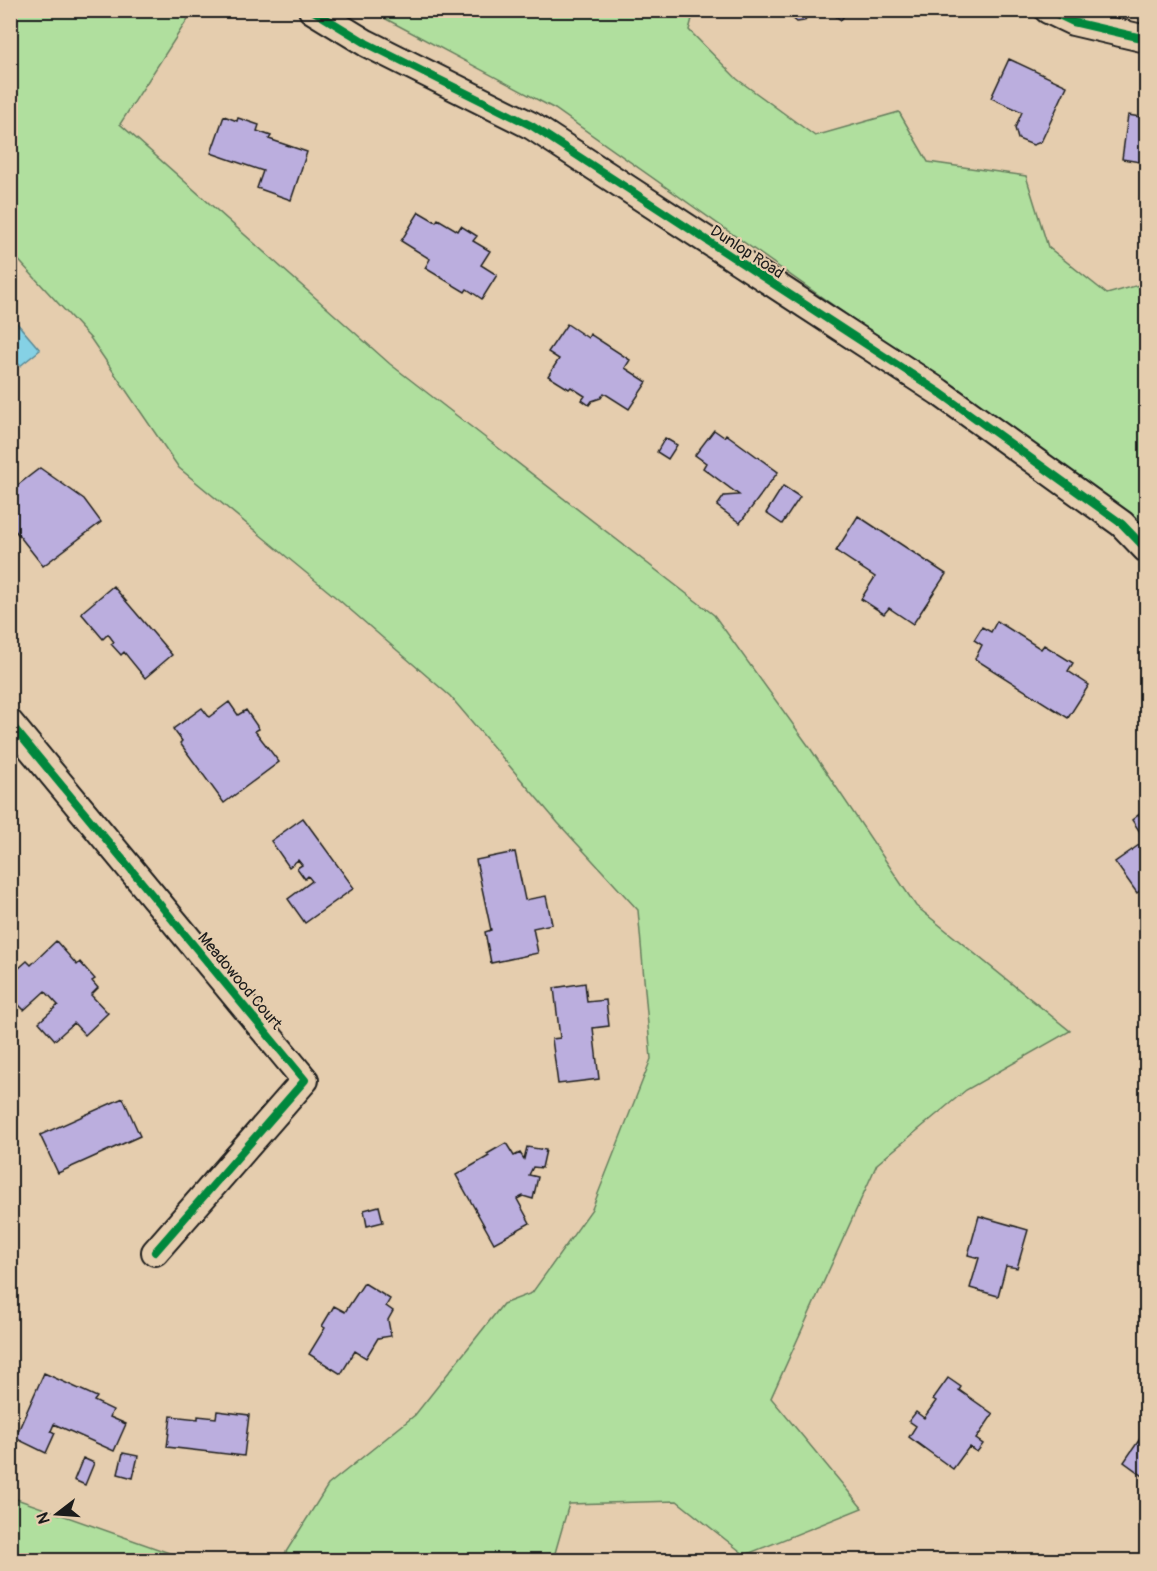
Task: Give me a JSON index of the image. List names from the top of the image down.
{
  "streets": {
    "street": ["Dunlop Road", "Meadowood Court"]
  },
  "north": "left"
}
